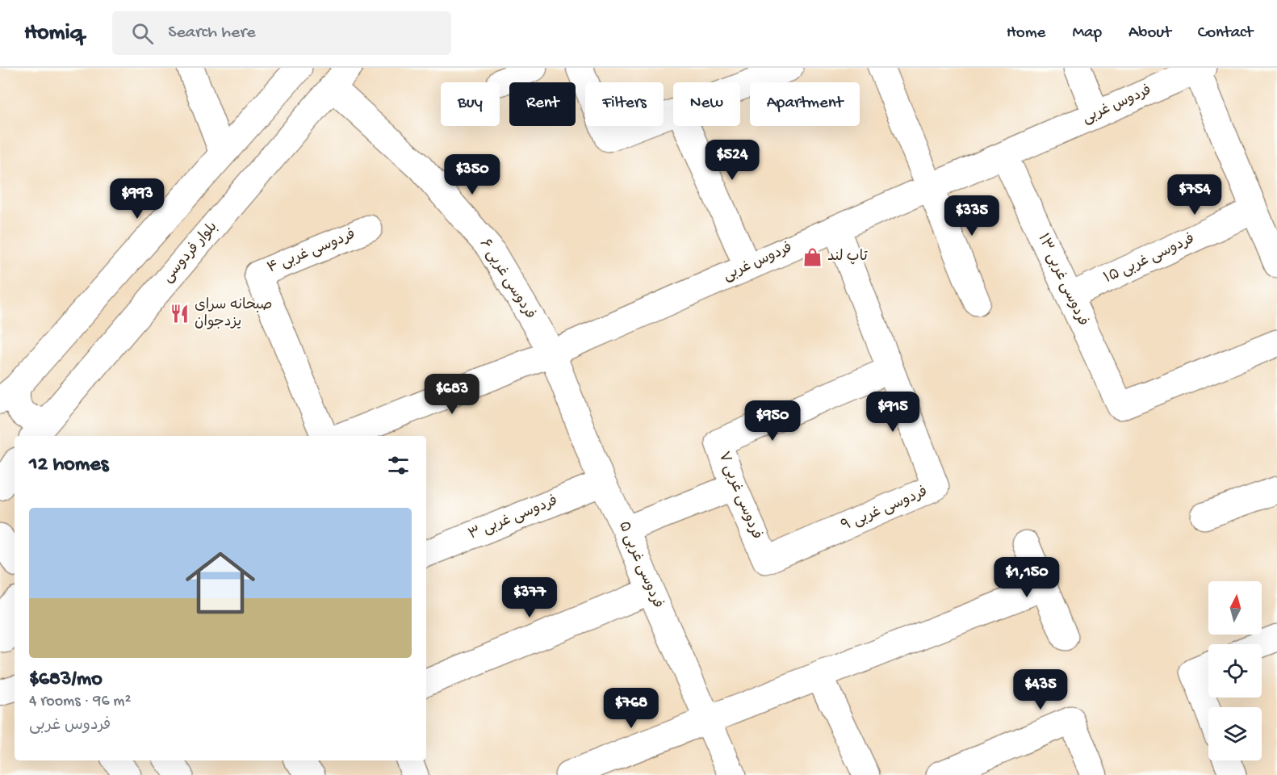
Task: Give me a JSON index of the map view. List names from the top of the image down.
{
  "streets": {
    "street": [
      "فردوس غربی",
      "فردوسی غربی ۴",
      "بلوار فردوسی",
      "فردوسی غربی ۱۵",
      "فردوسی غربی ۶",
      "فردوسی غربی ۱۳",
      "فردوسی غربی ۷",
      "فردوسی غربی ۹",
      "فردوسی غربی ۳",
      "فردوسی غربی ۵"
    ]
  },
  "crossings": [
    ["فردوس غربی", "فردوسی غربی ۶"],
    ["فردوس غربی", "فردوسی غربی ۱۳"],
    ["فردوس غربی", "فردوسی غربی ۹"],
    ["فردوس غربی", "فردوسی غربی ۵"],
    ["بلوار فردوسی", "فردوسی غربی ۶"],
    ["فردوسی غربی ۱۵", "فردوسی غربی ۱۳"],
    ["فردوسی غربی ۶", "فردوسی غربی ۵"],
    ["فردوسی غربی ۷", "فردوسی غربی ۹"],
    ["فردوسی غربی ۳", "فردوسی غربی ۵"]
  ],
  "places": {
    "shop": ["تاپ لند"],
    "restaurant": ["صبحانه سرای یزدجوان"]
  },
  "north": "top",
  "page": {
    "header": "Homiq",
    "search": "Search here",
    "nav": [
      "Home",
      "Map",
      "About",
      "Contact"
    ],
    "chip": [
      "Buy",
      "Rent",
      "Filters",
      "New",
      "Apartment"
    ],
    "price": [
      "$524",
      "$350",
      "$754",
      "$993",
      "$335",
      "$683",
      "$915",
      "$950",
      "$1,150",
      "$377",
      "$435",
      "$768"
    ],
    "heading": "12 homes",
    "list": [
      {
        "name": "$683/mo",
        "note": "4 rooms · 96 m² · فردوس غربی"
      }
    ]
  }
}
